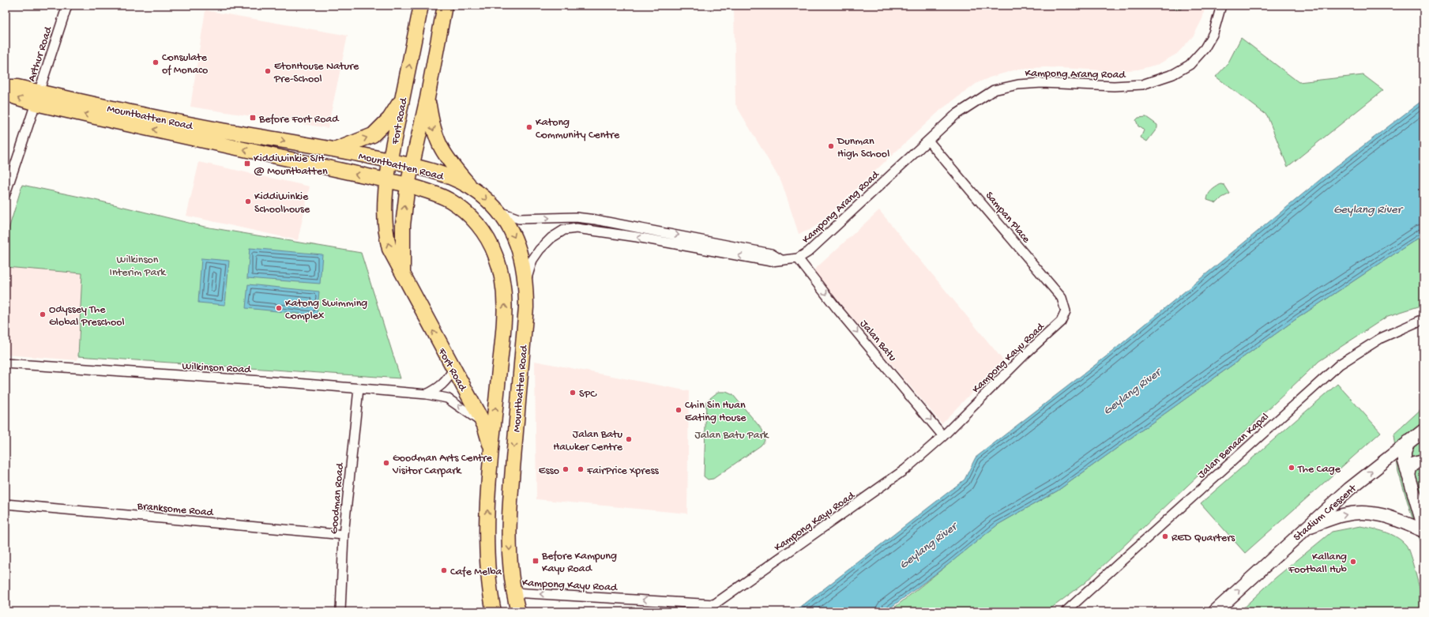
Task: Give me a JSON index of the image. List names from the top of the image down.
{
  "streets": {
    "main road": ["Mountbatten Road", "Fort Road"],
    "street": [
      "Arthur Road",
      "Kampong Arang Road",
      "Sampan Place",
      "Jalan Batu",
      "Kampong Kayu Road",
      "Wilkinson Road",
      "Jalan Benaan Kapal",
      "Goodman Road",
      "Branksome Road",
      "Stadium Crescent"
    ]
  },
  "crossings": [
    ["Arthur Road", "Mountbatten Road"],
    ["Kampong Arang Road", "Mountbatten Road"],
    ["Kampong Arang Road", "Sampan Place"],
    ["Kampong Arang Road", "Jalan Batu"],
    ["Mountbatten Road", "Fort Road"],
    ["Mountbatten Road", "Kampong Kayu Road"],
    ["Fort Road", "Wilkinson Road"],
    ["Sampan Place", "Kampong Kayu Road"],
    ["Jalan Batu", "Kampong Kayu Road"],
    ["Wilkinson Road", "Goodman Road"],
    ["Goodman Road", "Branksome Road"]
  ],
  "one_way": [
    "Fort Road",
    "Jalan Batu",
    "Kampong Kayu Road",
    "Stadium Crescent"
  ],
  "water": ["Geylang River"],
  "parks": ["Wilkinson Interim Park", "Jalan Batu Park"],
  "places": {
    "other": [
      "Consulate of Monaco",
      "EtonHouse Nature Pre-School",
      "Katong Community Centre",
      "Dunman High School",
      "KiddiWinkie Schoolhouse",
      "Katong Swimming Complex",
      "Odyssey The Global Preschool",
      "SPC",
      "Chin Sin Huan Eating House",
      "Jalan Batu Hawker Centre",
      "Goodman Arts Centre Visitor Carpark",
      "The Cage",
      "Esso",
      "FairPrice Xpress",
      "RED Quarters",
      "Kallang Football Hub",
      "Cafe Melba"
    ],
    "transit": ["Before Fort Road", "KiddiWinkie S/H @ Mountbatten", "Before Kampung Kayu Road"]
  }
}
